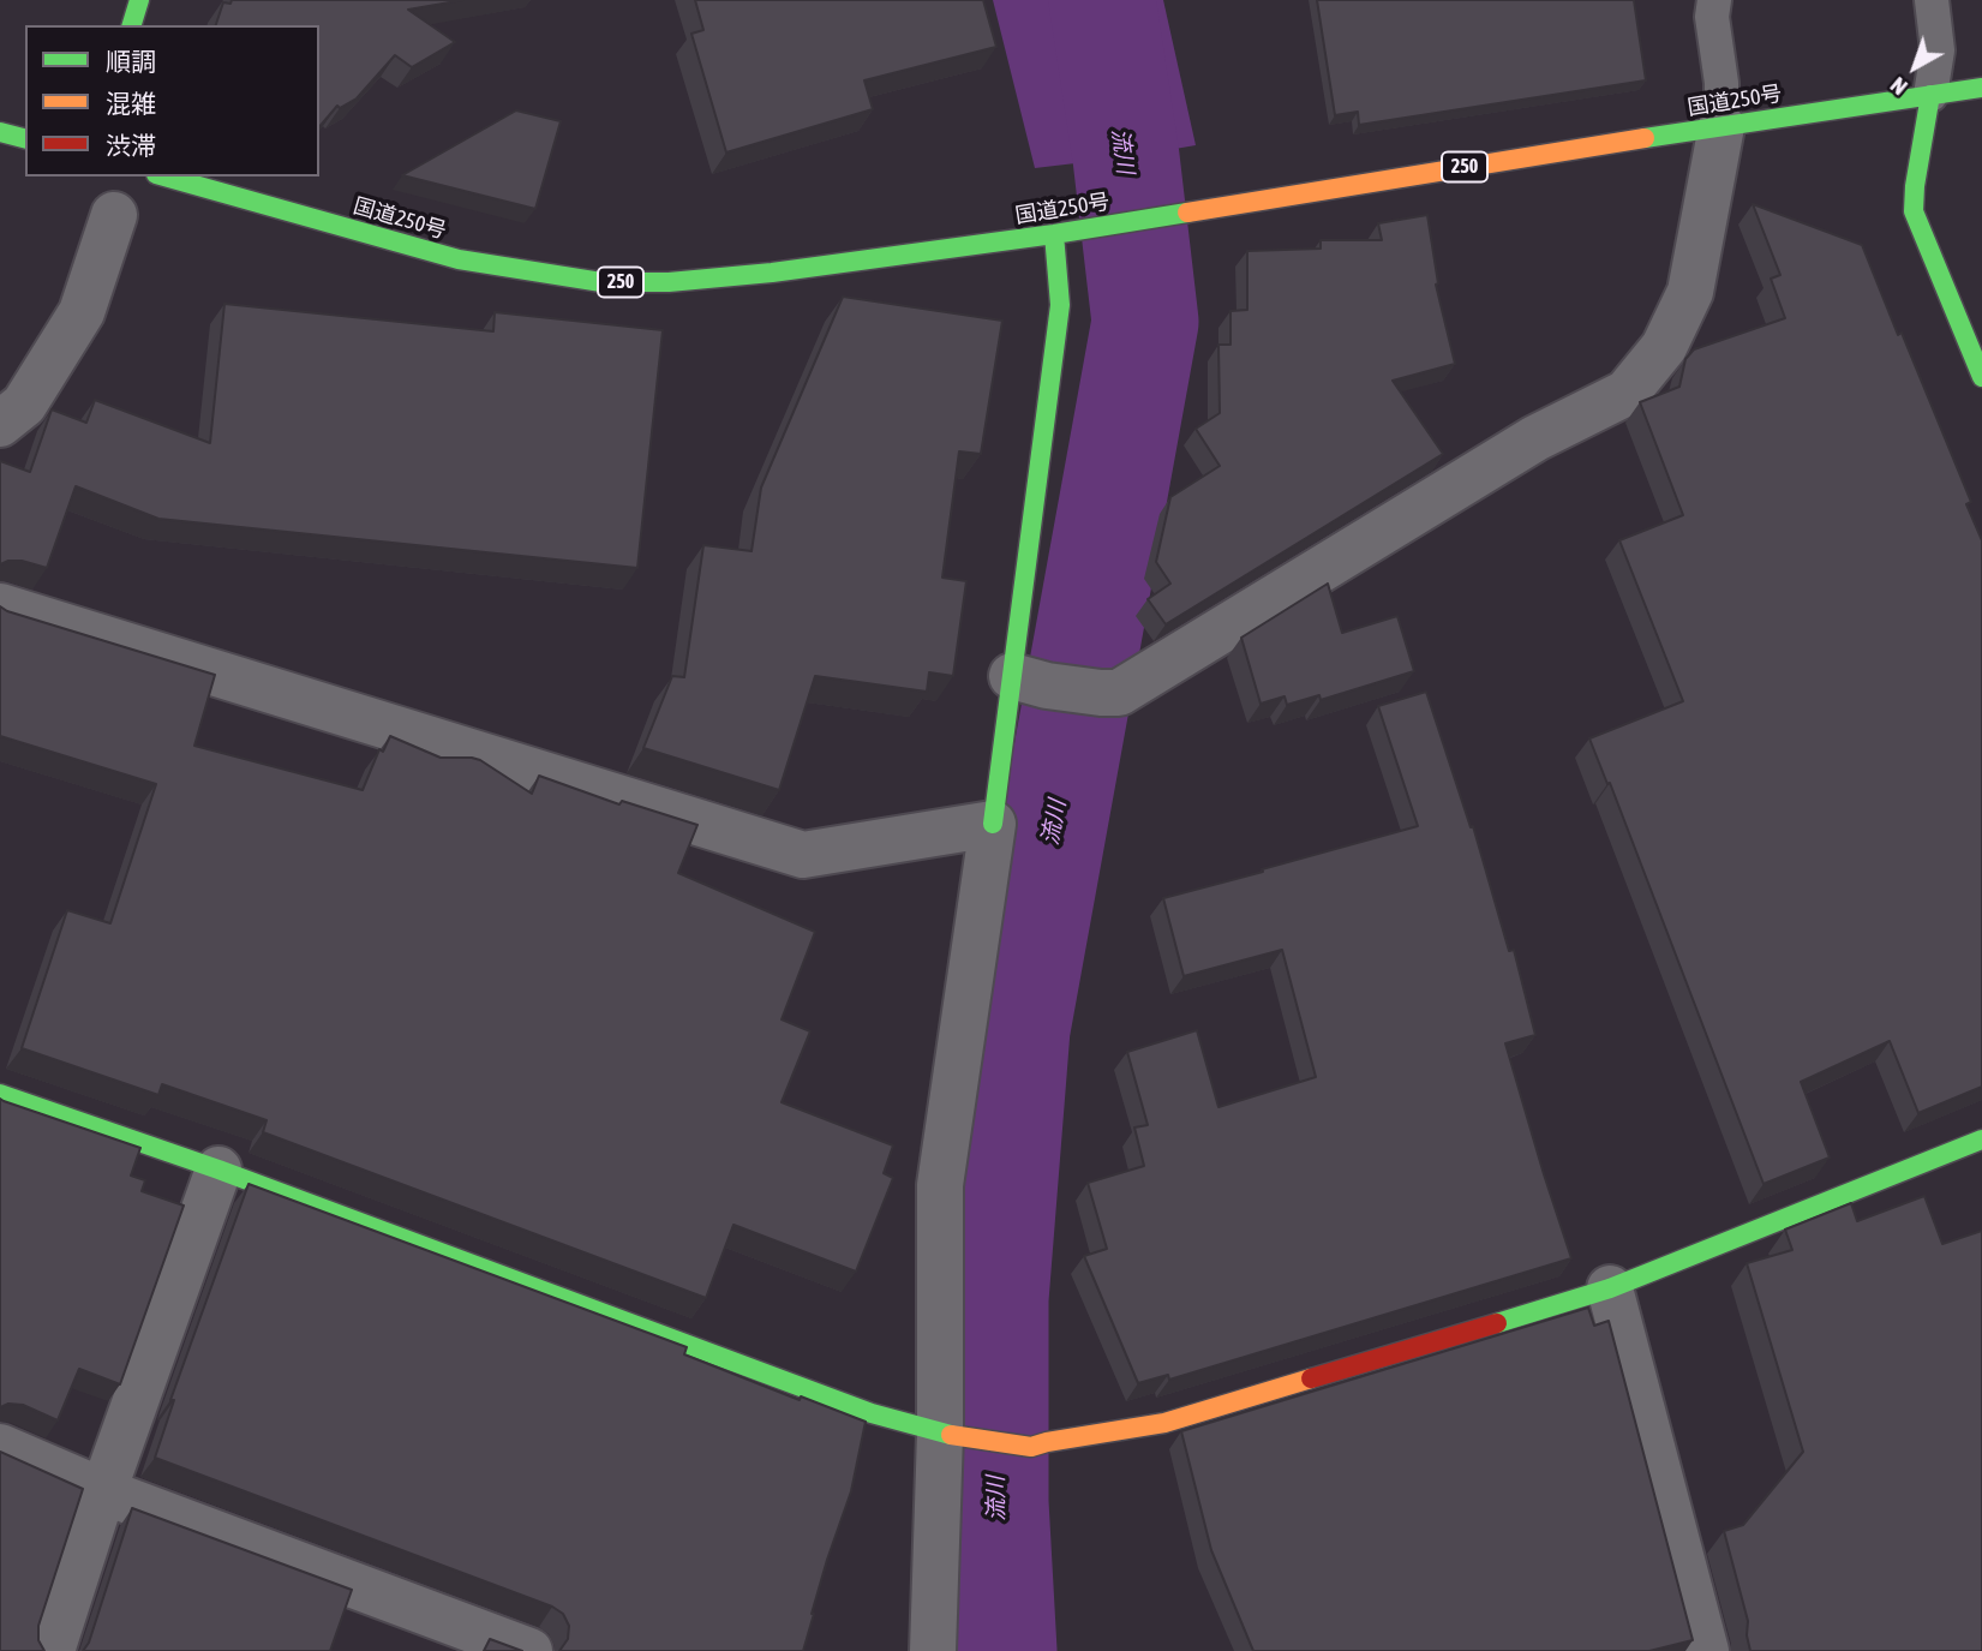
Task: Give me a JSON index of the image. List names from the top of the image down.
{
  "streets": {
    "main road": ["国道250号", "250"]
  },
  "water": ["流川"],
  "legend": ["順調", "混雑", "渋滞"],
  "north": "bottom left"
}
